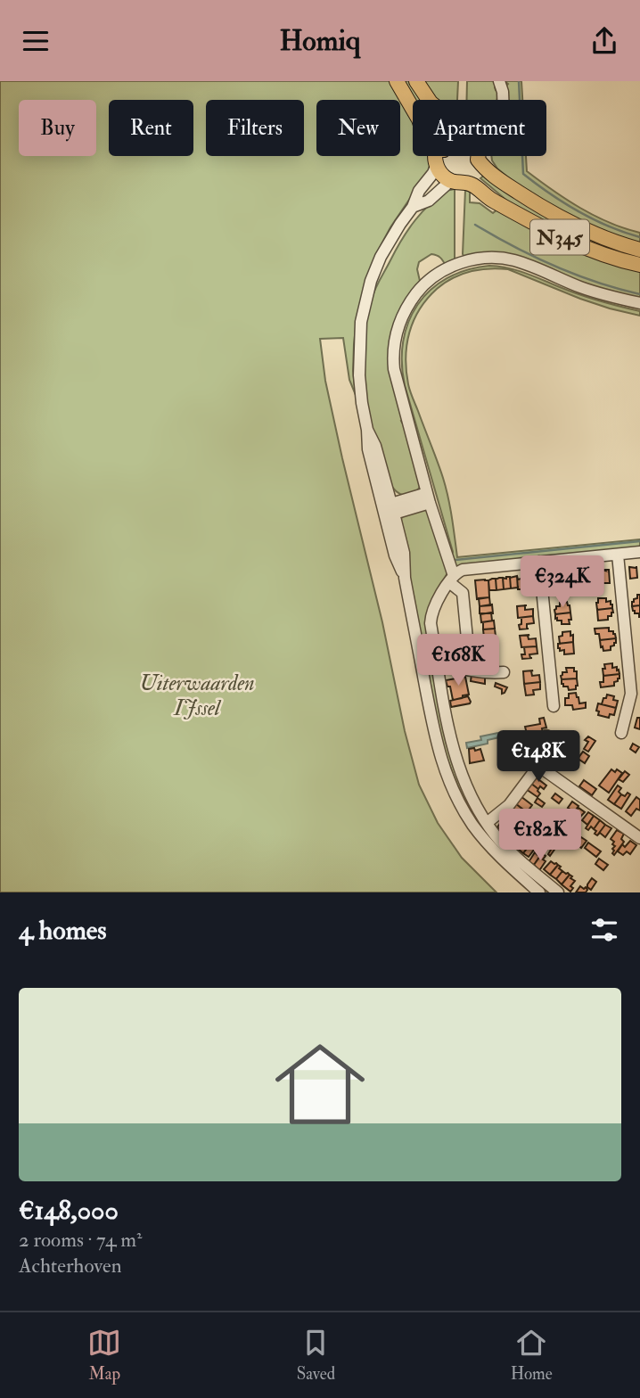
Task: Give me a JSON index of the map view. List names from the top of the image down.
{
  "streets": {
    "main road": ["N345"]
  },
  "parks": ["Uiterwaarden IJssel"],
  "page": {
    "header": "Homiq",
    "chip": [
      "Buy",
      "Rent",
      "Filters",
      "New",
      "Apartment"
    ],
    "price": [
      "€324K",
      "€168K",
      "€148K",
      "€182K"
    ],
    "heading": "4 homes",
    "list": [
      {
        "name": "€148,000",
        "note": "2 rooms · 74 m² · Achterhoven"
      }
    ],
    "tabs": ["Map", "Saved", "Home"]
  }
}
